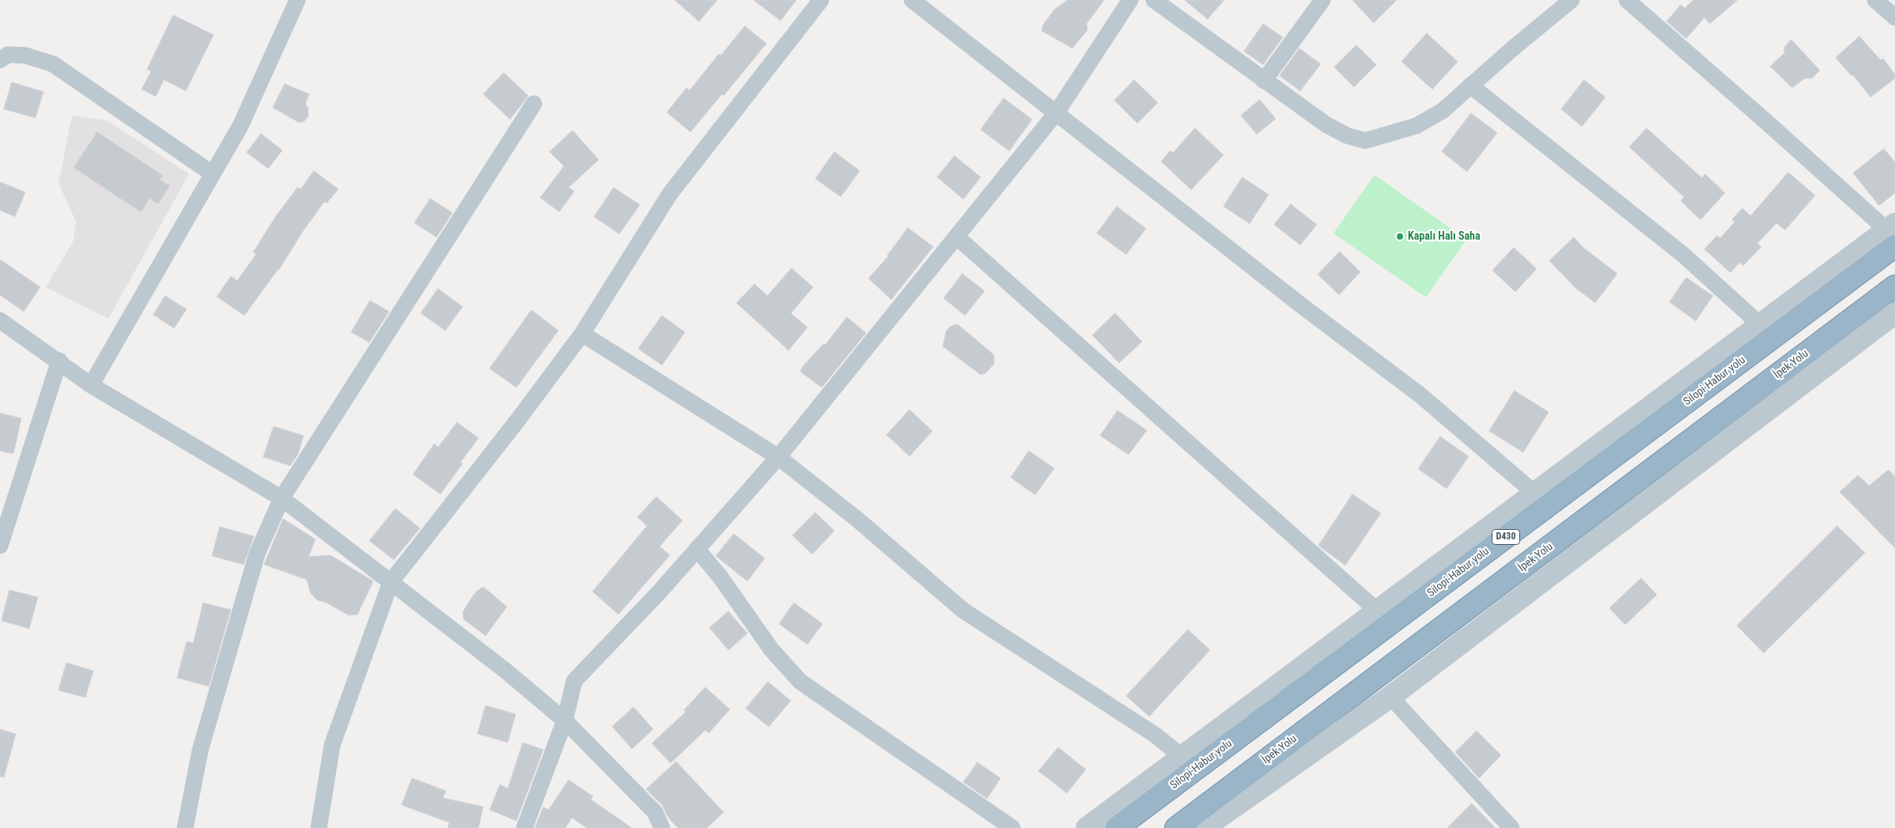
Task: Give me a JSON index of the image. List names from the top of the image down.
{
  "streets": {
    "highway": ["İpek Yolu", "Silopi-Habur yolu", "D430"]
  },
  "places": ["Kapalı Halı Saha"]
}
